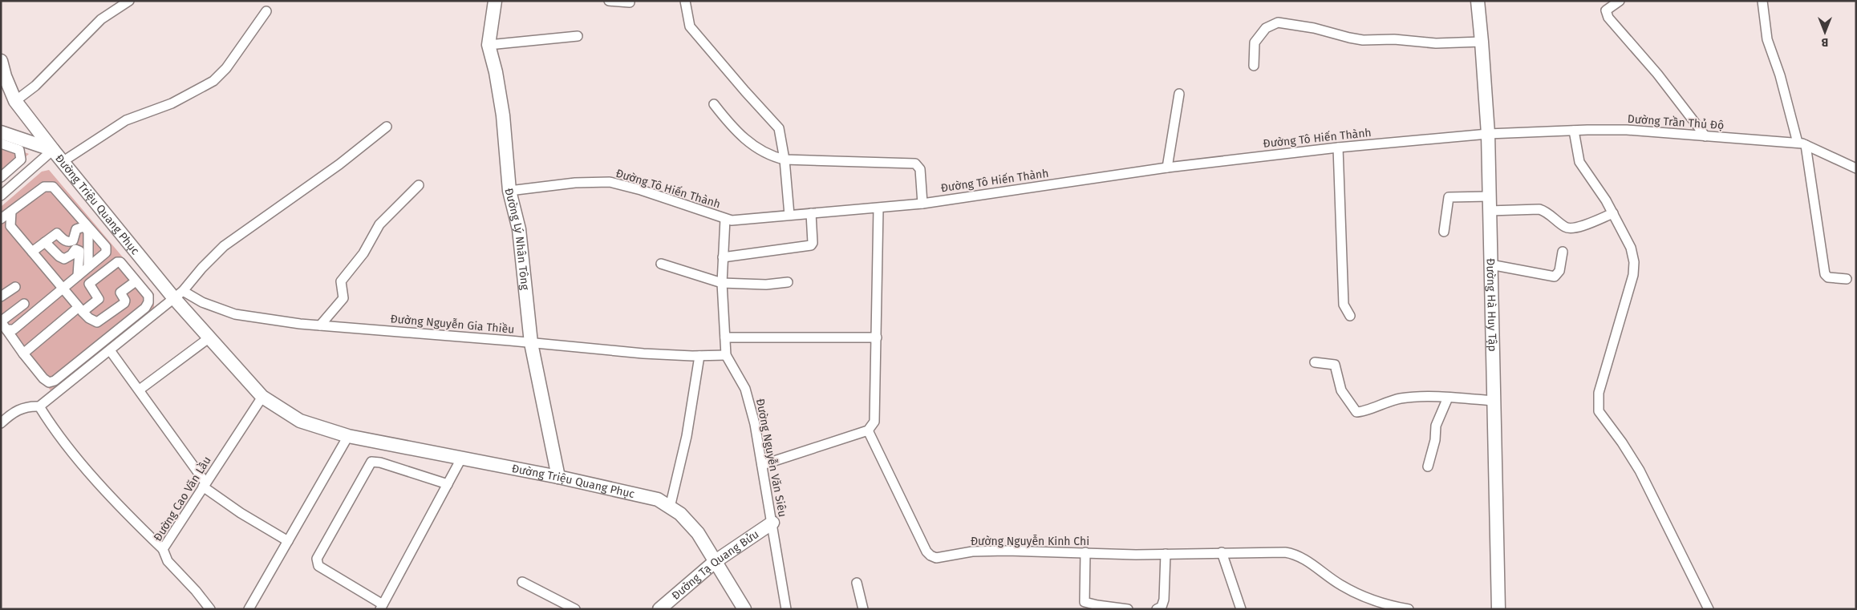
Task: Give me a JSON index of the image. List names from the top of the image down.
{
  "streets": {
    "street": [
      "Dường Trần Thủ Độ",
      "Đường Tô Hiến Thành",
      "Đường Triệu Quang Phục",
      "Đường Lý Nhân Tông",
      "Đường Hà Huy Tập",
      "Đường Nguyễn Gia Thiều",
      "Đường Nguyễn Văn Siêu",
      "Đường Cao Văn Lầu",
      "Đường Nguyễn Kinh Chi",
      "Đường Tạ Quang Bửu"
    ]
  },
  "crossings": [
    ["Dường Trần Thủ Độ", "Đường Tô Hiến Thành"],
    ["Dường Trần Thủ Độ", "Đường Hà Huy Tập"],
    ["Đường Tô Hiến Thành", "Đường Lý Nhân Tông"],
    ["Đường Tô Hiến Thành", "Đường Hà Huy Tập"],
    ["Đường Tô Hiến Thành", "Đường Nguyễn Văn Siêu"],
    ["Đường Triệu Quang Phục", "Đường Lý Nhân Tông"],
    ["Đường Triệu Quang Phục", "Đường Nguyễn Gia Thiều"],
    ["Đường Triệu Quang Phục", "Đường Cao Văn Lầu"],
    ["Đường Triệu Quang Phục", "Đường Tạ Quang Bửu"],
    ["Đường Lý Nhân Tông", "Đường Nguyễn Gia Thiều"],
    ["Đường Nguyễn Gia Thiều", "Đường Nguyễn Văn Siêu"],
    ["Đường Nguyễn Văn Siêu", "Đường Tạ Quang Bửu"]
  ],
  "north": "bottom"
}
